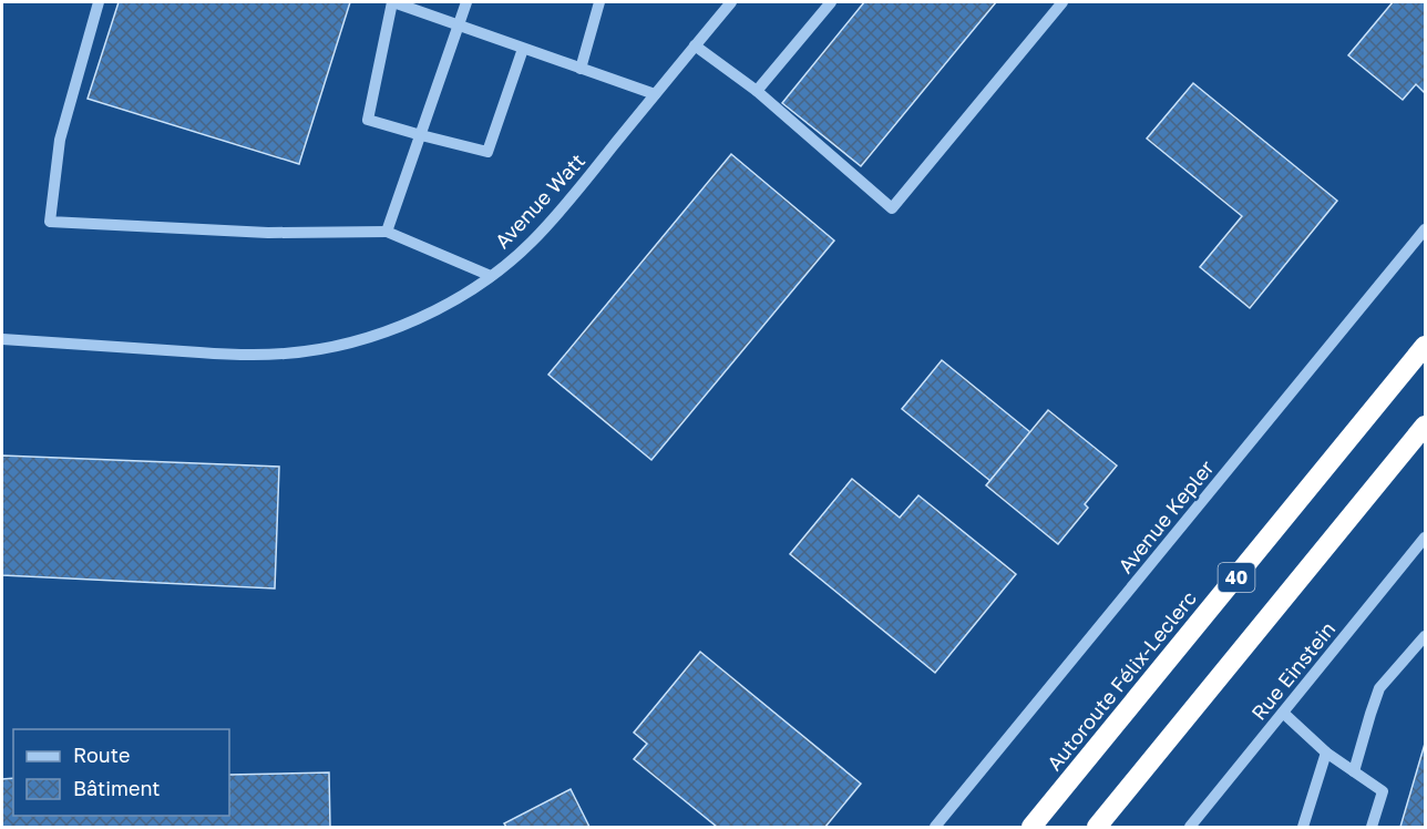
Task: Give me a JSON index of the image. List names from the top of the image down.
{
  "streets": {
    "highway": ["40", "Autoroute Félix-Leclerc"],
    "street": ["Avenue Watt", "Avenue Kepler", "Rue Einstein"]
  },
  "legend": ["Route", "Bâtiment"]
}
